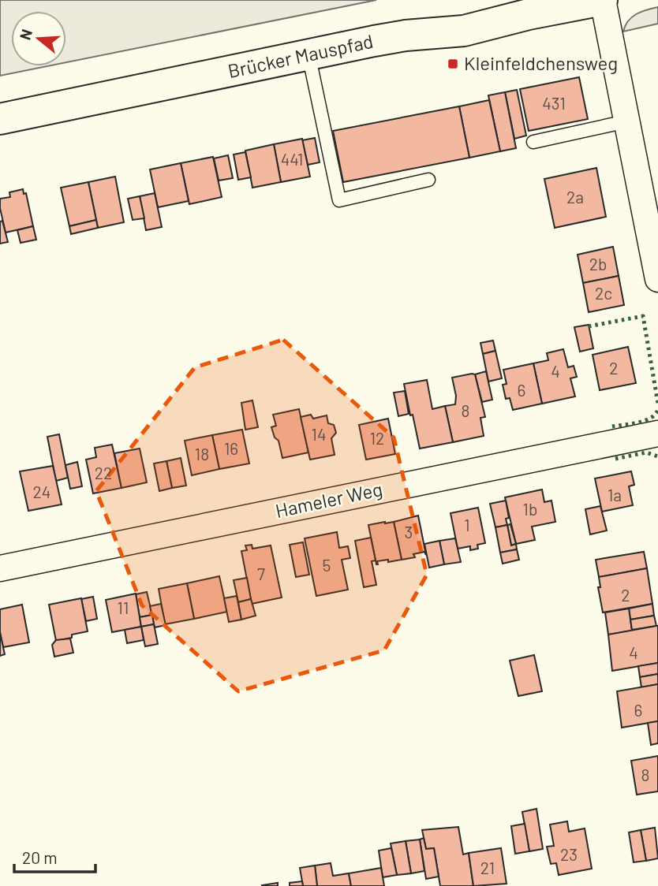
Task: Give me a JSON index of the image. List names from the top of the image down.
{
  "streets": {
    "main road": ["Brücker Mauspfad"],
    "street": ["Hameler Weg"]
  },
  "places": {
    "transit": ["Kleinfeldchensweg"]
  },
  "house_numbers": [
    "431",
    "441",
    "2a",
    "2b",
    "2c",
    "2",
    "4",
    "6",
    "8",
    "14",
    "12",
    "16",
    "18",
    "22",
    "24",
    "1a",
    "1b",
    "1",
    "3",
    "5",
    "7",
    "2",
    "11",
    "4",
    "6",
    "8",
    "23",
    "21"
  ],
  "scale_bar": "20 m",
  "north": "left"
}
